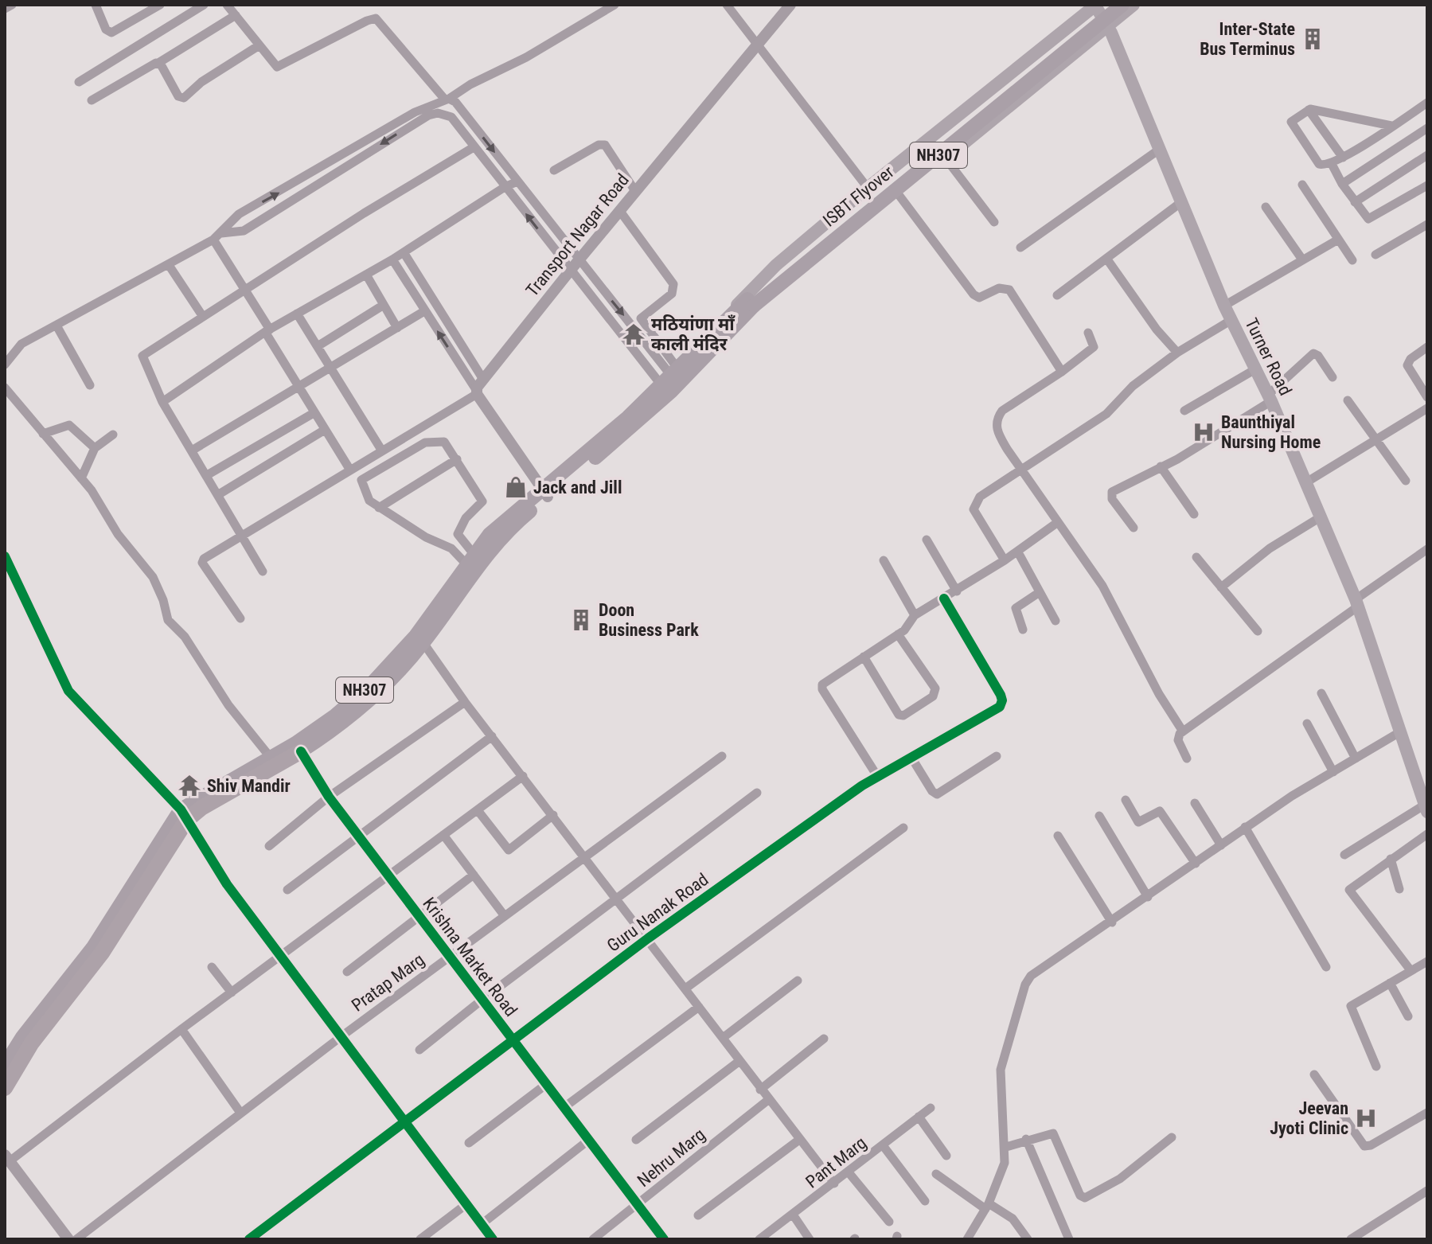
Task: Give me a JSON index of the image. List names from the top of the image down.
{
  "streets": {
    "highway": ["NH307", "ISBT Flyover"],
    "main road": ["Turner Road"],
    "street": [
      "Transport Nagar Road",
      "Guru Nanak Road",
      "Krishna Market Road",
      "Pratap Marg",
      "Nehru Marg",
      "Pant Marg"
    ]
  },
  "crossings": [
    ["NH307", "ISBT Flyover"],
    ["NH307", "Krishna Market Road"],
    ["Guru Nanak Road", "Krishna Market Road"],
    ["Krishna Market Road", "Pratap Marg"],
    ["Krishna Market Road", "Nehru Marg"]
  ],
  "places": {
    "building": ["Inter-State Bus Terminus", "Doon Business Park"],
    "temple": ["मठियांणा माँ काली मंदिर", "Shiv Mandir"],
    "hospital": ["Baunthiyal Nursing Home", "Jeevan Jyoti Clinic"],
    "shop": ["Jack and Jill"]
  }
}
